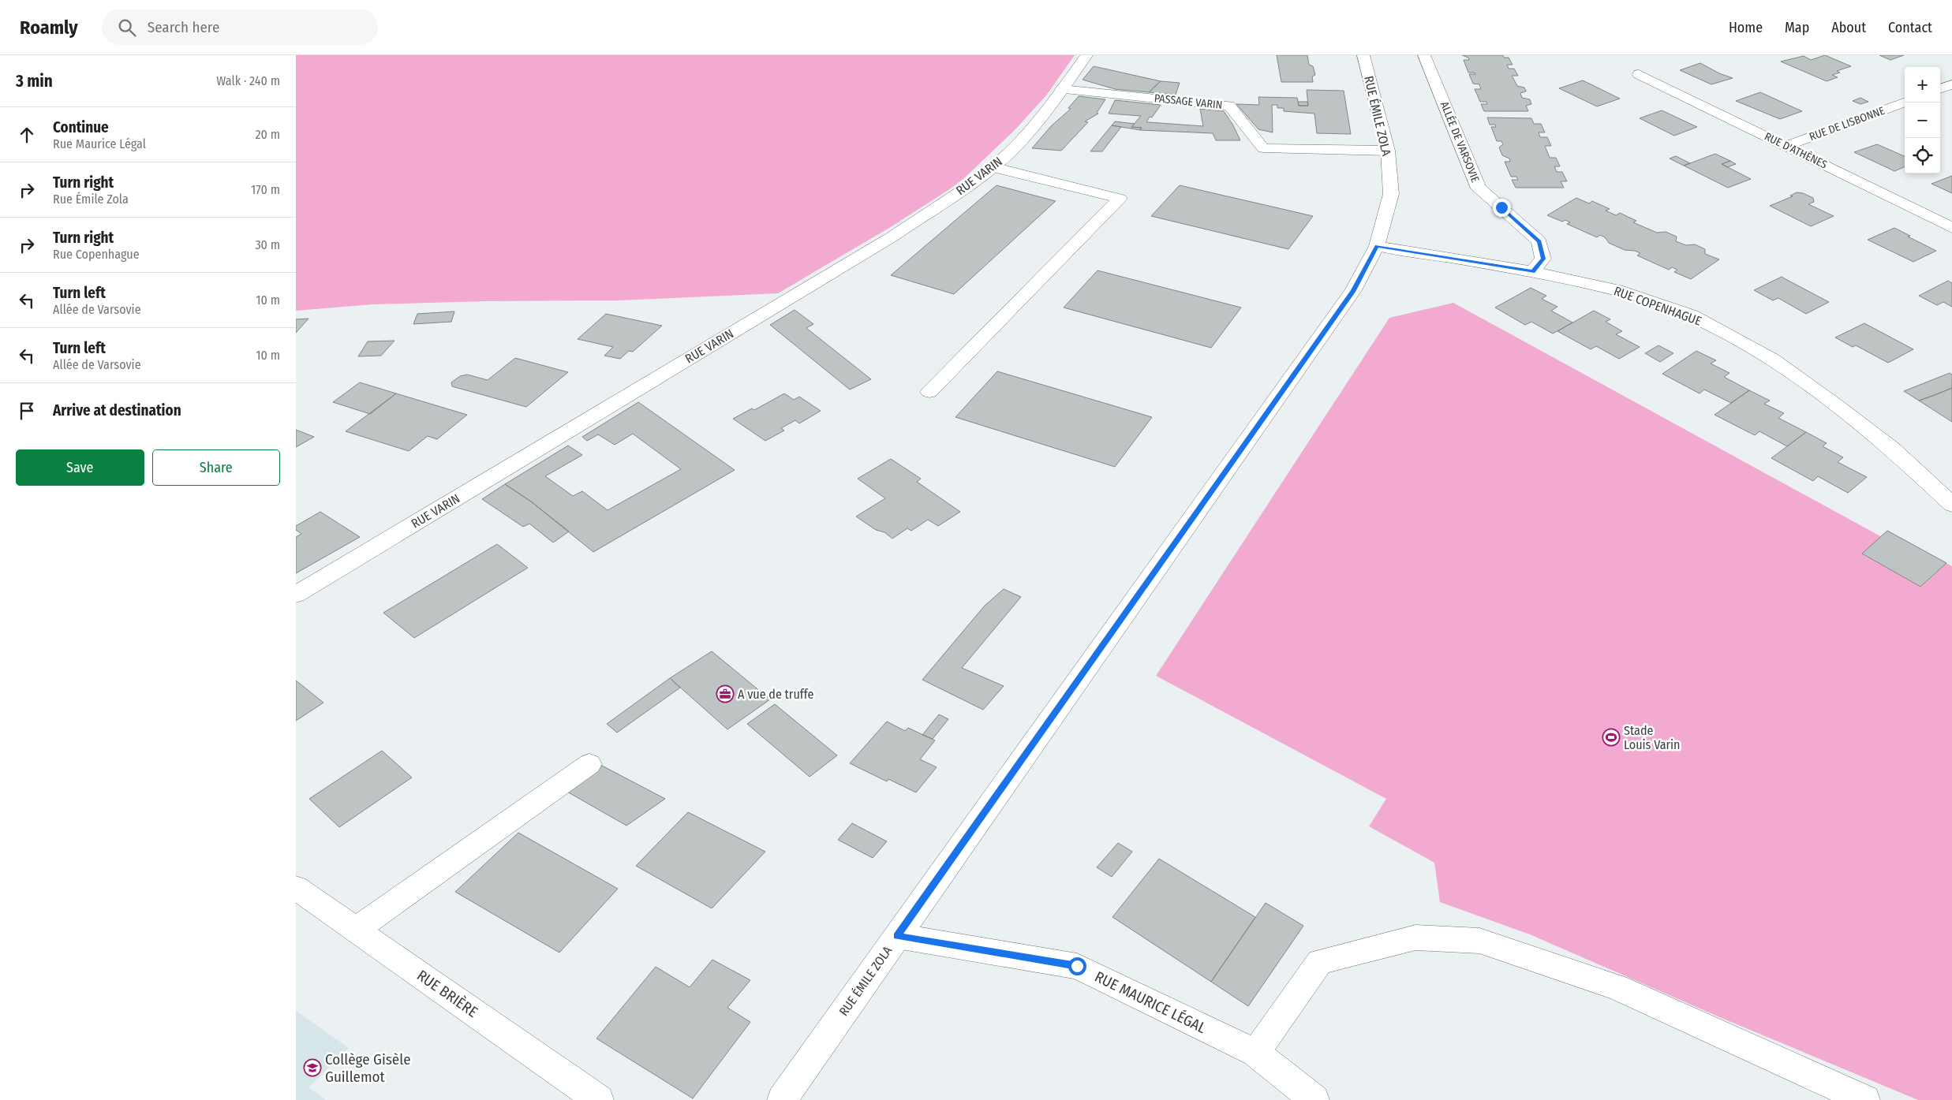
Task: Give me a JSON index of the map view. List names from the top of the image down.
{
  "streets": {
    "street": [
      "PASSAGE VARIN",
      "RUE ÉMILE ZOLA",
      "RUE DE LISBONNE",
      "ALLÉE DE VARSOVIE",
      "RUE D'ATHÈNES",
      "RUE VARIN",
      "RUE COPENHAGUE",
      "RUE BRIÈRE",
      "RUE MAURICE LÉGAL"
    ]
  },
  "crossings": [
    ["PASSAGE VARIN", "RUE ÉMILE ZOLA"],
    ["PASSAGE VARIN", "RUE VARIN"],
    ["RUE ÉMILE ZOLA", "RUE COPENHAGUE"],
    ["RUE ÉMILE ZOLA", "RUE MAURICE LÉGAL"],
    ["RUE DE LISBONNE", "RUE D'ATHÈNES"],
    ["ALLÉE DE VARSOVIE", "RUE COPENHAGUE"]
  ],
  "places": {
    "office": ["A vue de truffe"],
    "sports": ["Stade Louis Varin"],
    "school or university": ["Collège Gisèle Guillemot"]
  },
  "page": {
    "header": "Roamly",
    "search": "Search here",
    "nav": [
      "Home",
      "Map",
      "About",
      "Contact"
    ],
    "heading": ["3 min", "Walk · 240 m"],
    "map_buttons": ["+", "−"],
    "list": [
      ["Continue", "Rue Maurice Légal", "20 m"],
      ["Turn right", "Rue Émile Zola", "170 m"],
      ["Turn right", "Rue Copenhague", "30 m"],
      ["Turn left", "Allée de Varsovie", "10 m"],
      ["Turn left", "Allée de Varsovie", "10 m"],
      "Arrive at destination"
    ],
    "buttons": ["Save", "Share"]
  }
}
